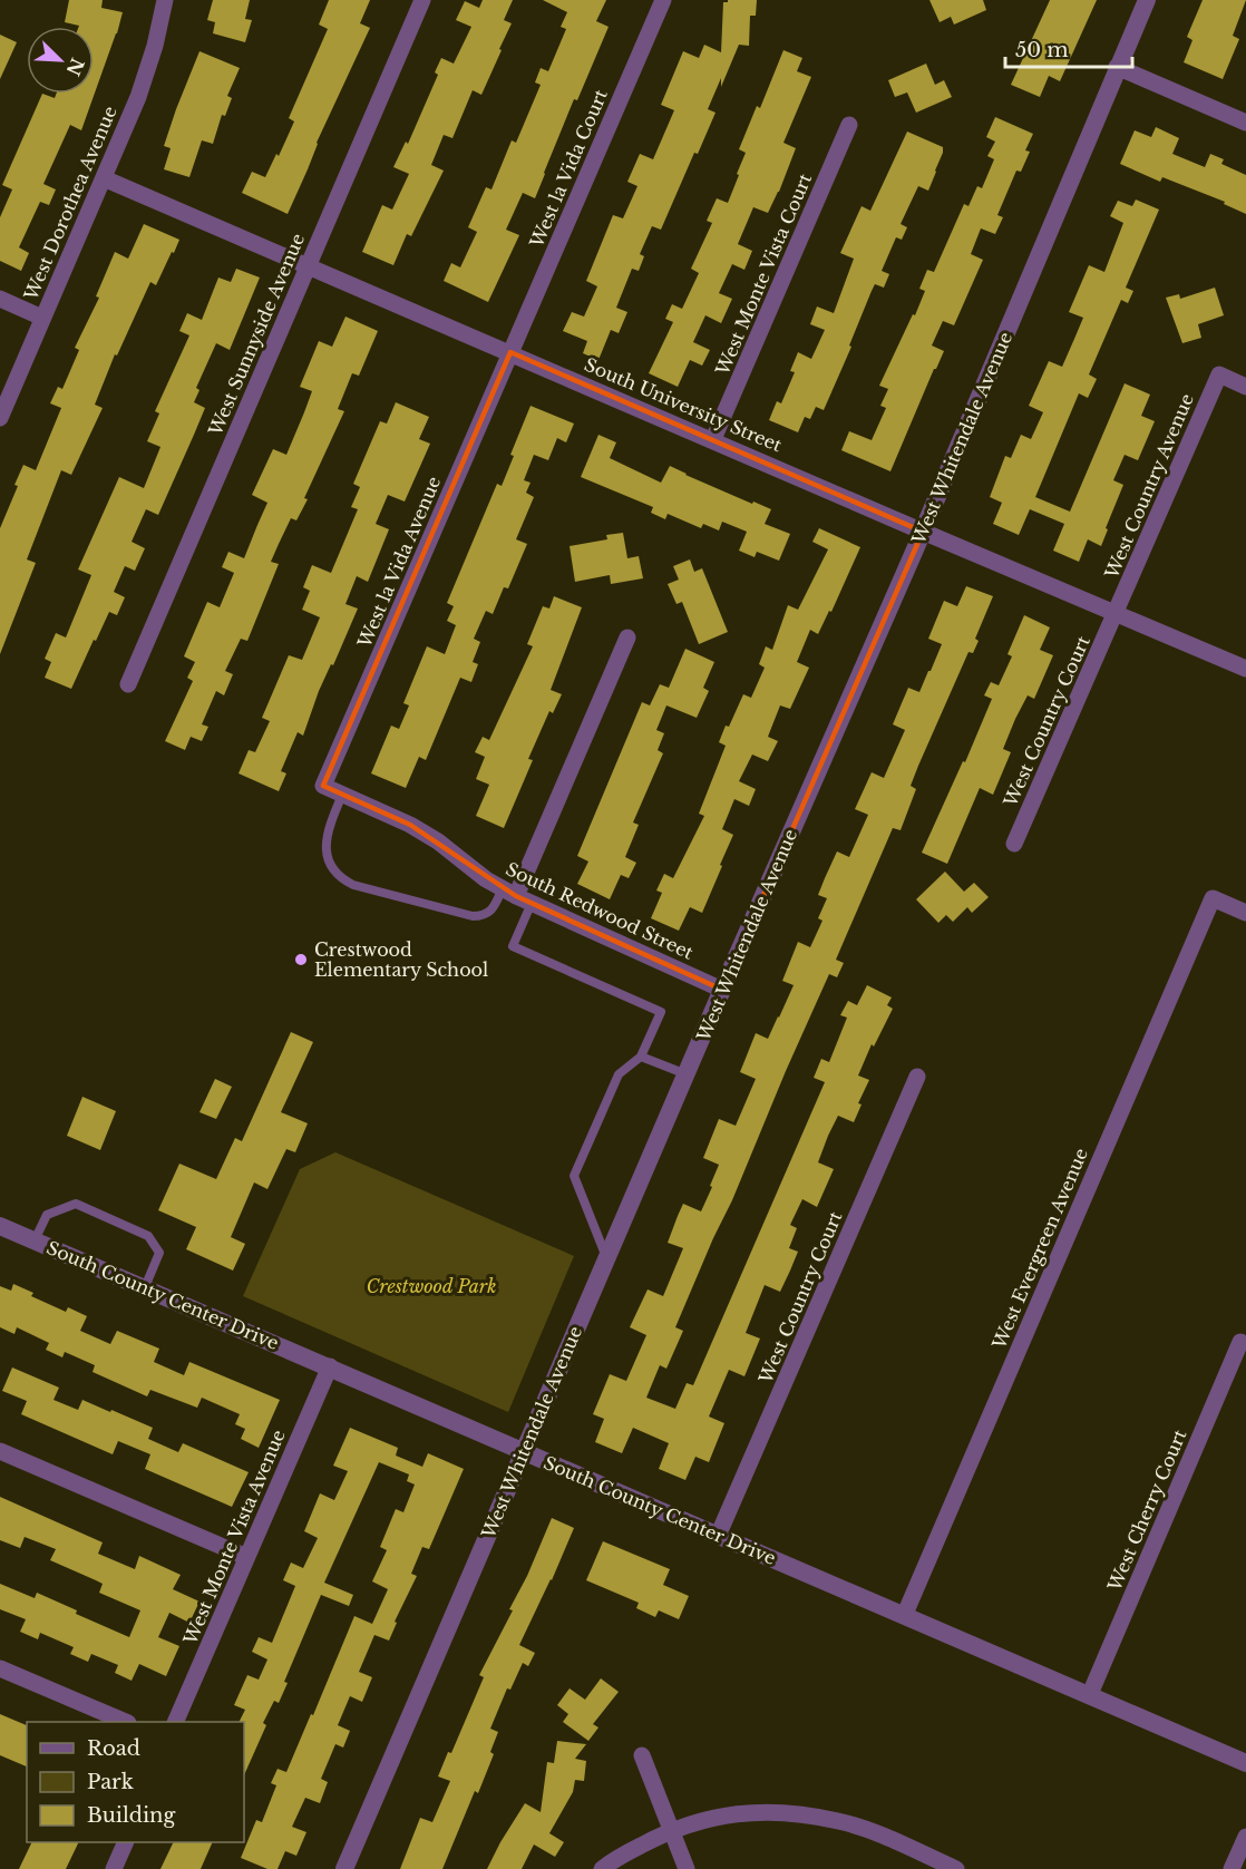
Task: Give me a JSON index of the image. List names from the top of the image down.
{
  "streets": {
    "street": [
      "West la Vida Court",
      "West Dorothea Avenue",
      "West Monte Vista Court",
      "West Sunnyside Avenue",
      "South University Street",
      "West Whitendale Avenue",
      "West Country Avenue",
      "West la Vida Avenue",
      "West Country Court",
      "South Redwood Street",
      "West Evergreen Avenue",
      "South County Center Drive",
      "West Cherry Court",
      "West Monte Vista Avenue"
    ]
  },
  "crossings": [
    ["West la Vida Court", "South University Street"],
    ["West la Vida Court", "West la Vida Avenue"],
    ["West Dorothea Avenue", "South University Street"],
    ["West Monte Vista Court", "South University Street"],
    ["West Sunnyside Avenue", "South University Street"],
    ["South University Street", "West Whitendale Avenue"],
    ["South University Street", "West Country Avenue"],
    ["South University Street", "West la Vida Avenue"],
    ["South University Street", "West Country Court"],
    ["West Whitendale Avenue", "South Redwood Street"],
    ["West Whitendale Avenue", "South County Center Drive"],
    ["West Country Avenue", "West Country Court"],
    ["West la Vida Avenue", "South Redwood Street"],
    ["West Country Court", "South County Center Drive"],
    ["West Evergreen Avenue", "South County Center Drive"],
    ["South County Center Drive", "West Cherry Court"],
    ["South County Center Drive", "West Monte Vista Avenue"]
  ],
  "parks": ["Crestwood Park"],
  "places": ["Crestwood Elementary School"],
  "legend": ["Road", "Park", "Building"],
  "scale_bar": "50 m",
  "north": "bottom right"
}
